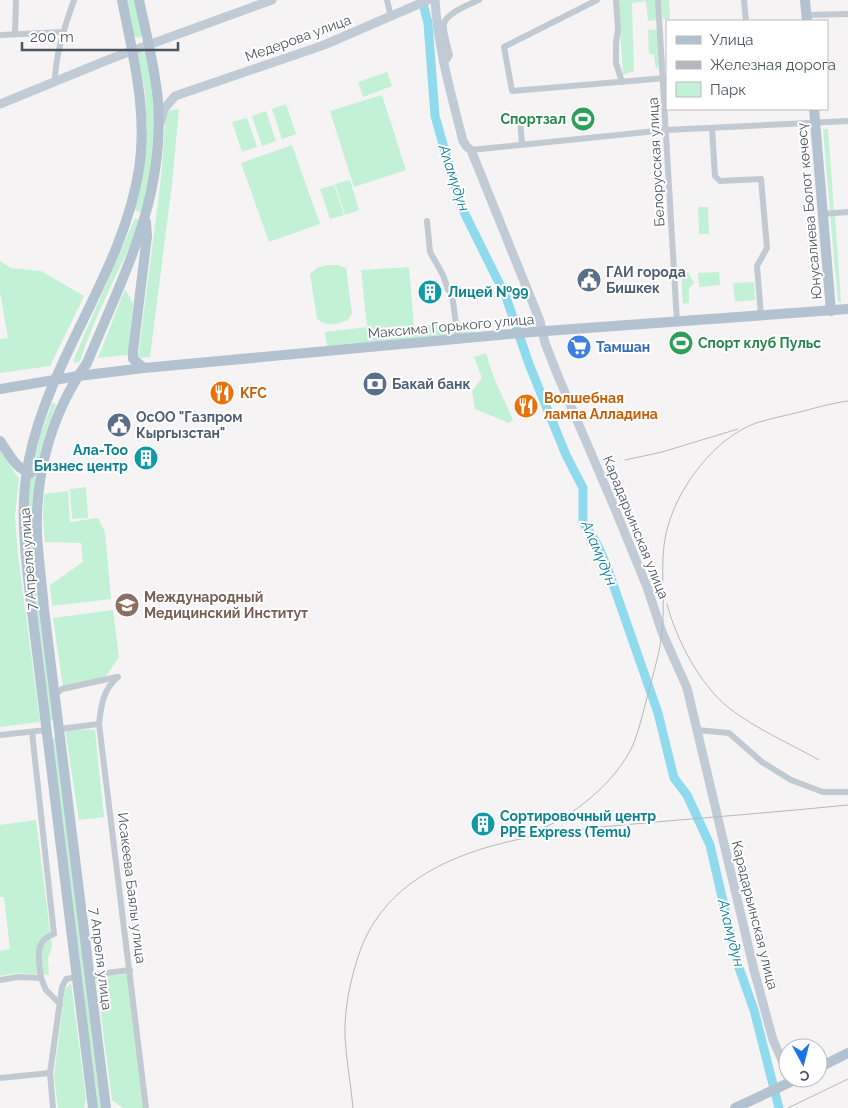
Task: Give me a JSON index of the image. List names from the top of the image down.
{
  "streets": {
    "main road": ["Юнусалиева Болот көчөсү", "Максима Горького улица", "7 Апреля улица"],
    "street": [
      "Медерова улица",
      "Белорусская улица",
      "Карадарьинская улица",
      "Исакеева Баялы улица"
    ]
  },
  "crossings": [
    ["Белорусская улица", "Максима Горького улица"],
    ["Юнусалиева Болот көчөсү", "Максима Горького улица"],
    ["Максима Горького улица", "Карадарьинская улица"],
    ["Максима Горького улица", "7 Апреля улица"],
    ["7 Апреля улица", "Исакеева Баялы улица"]
  ],
  "water": ["Аламүдүн"],
  "places": {
    "sports": ["Спортзал", "Спорт клуб Пульс"],
    "public building": ["ГАИ города Бишкек", "ОсОО \"Газпром Кыргызстан\""],
    "building": ["Лицей №99", "Ала-Тоо Бизнес центр", "Сортировочный центр PPE Express (Temu)"],
    "supermarket": ["Тамшан"],
    "bank": ["Бакай банк"],
    "restaurant": ["KFC", "Волшебная лампа Алладина"],
    "school or university": ["Международный Медицинский Институт"]
  },
  "legend": ["Улица", "Железная дорога", "Парк"],
  "scale_bar": "200 m",
  "north": "bottom"
}
